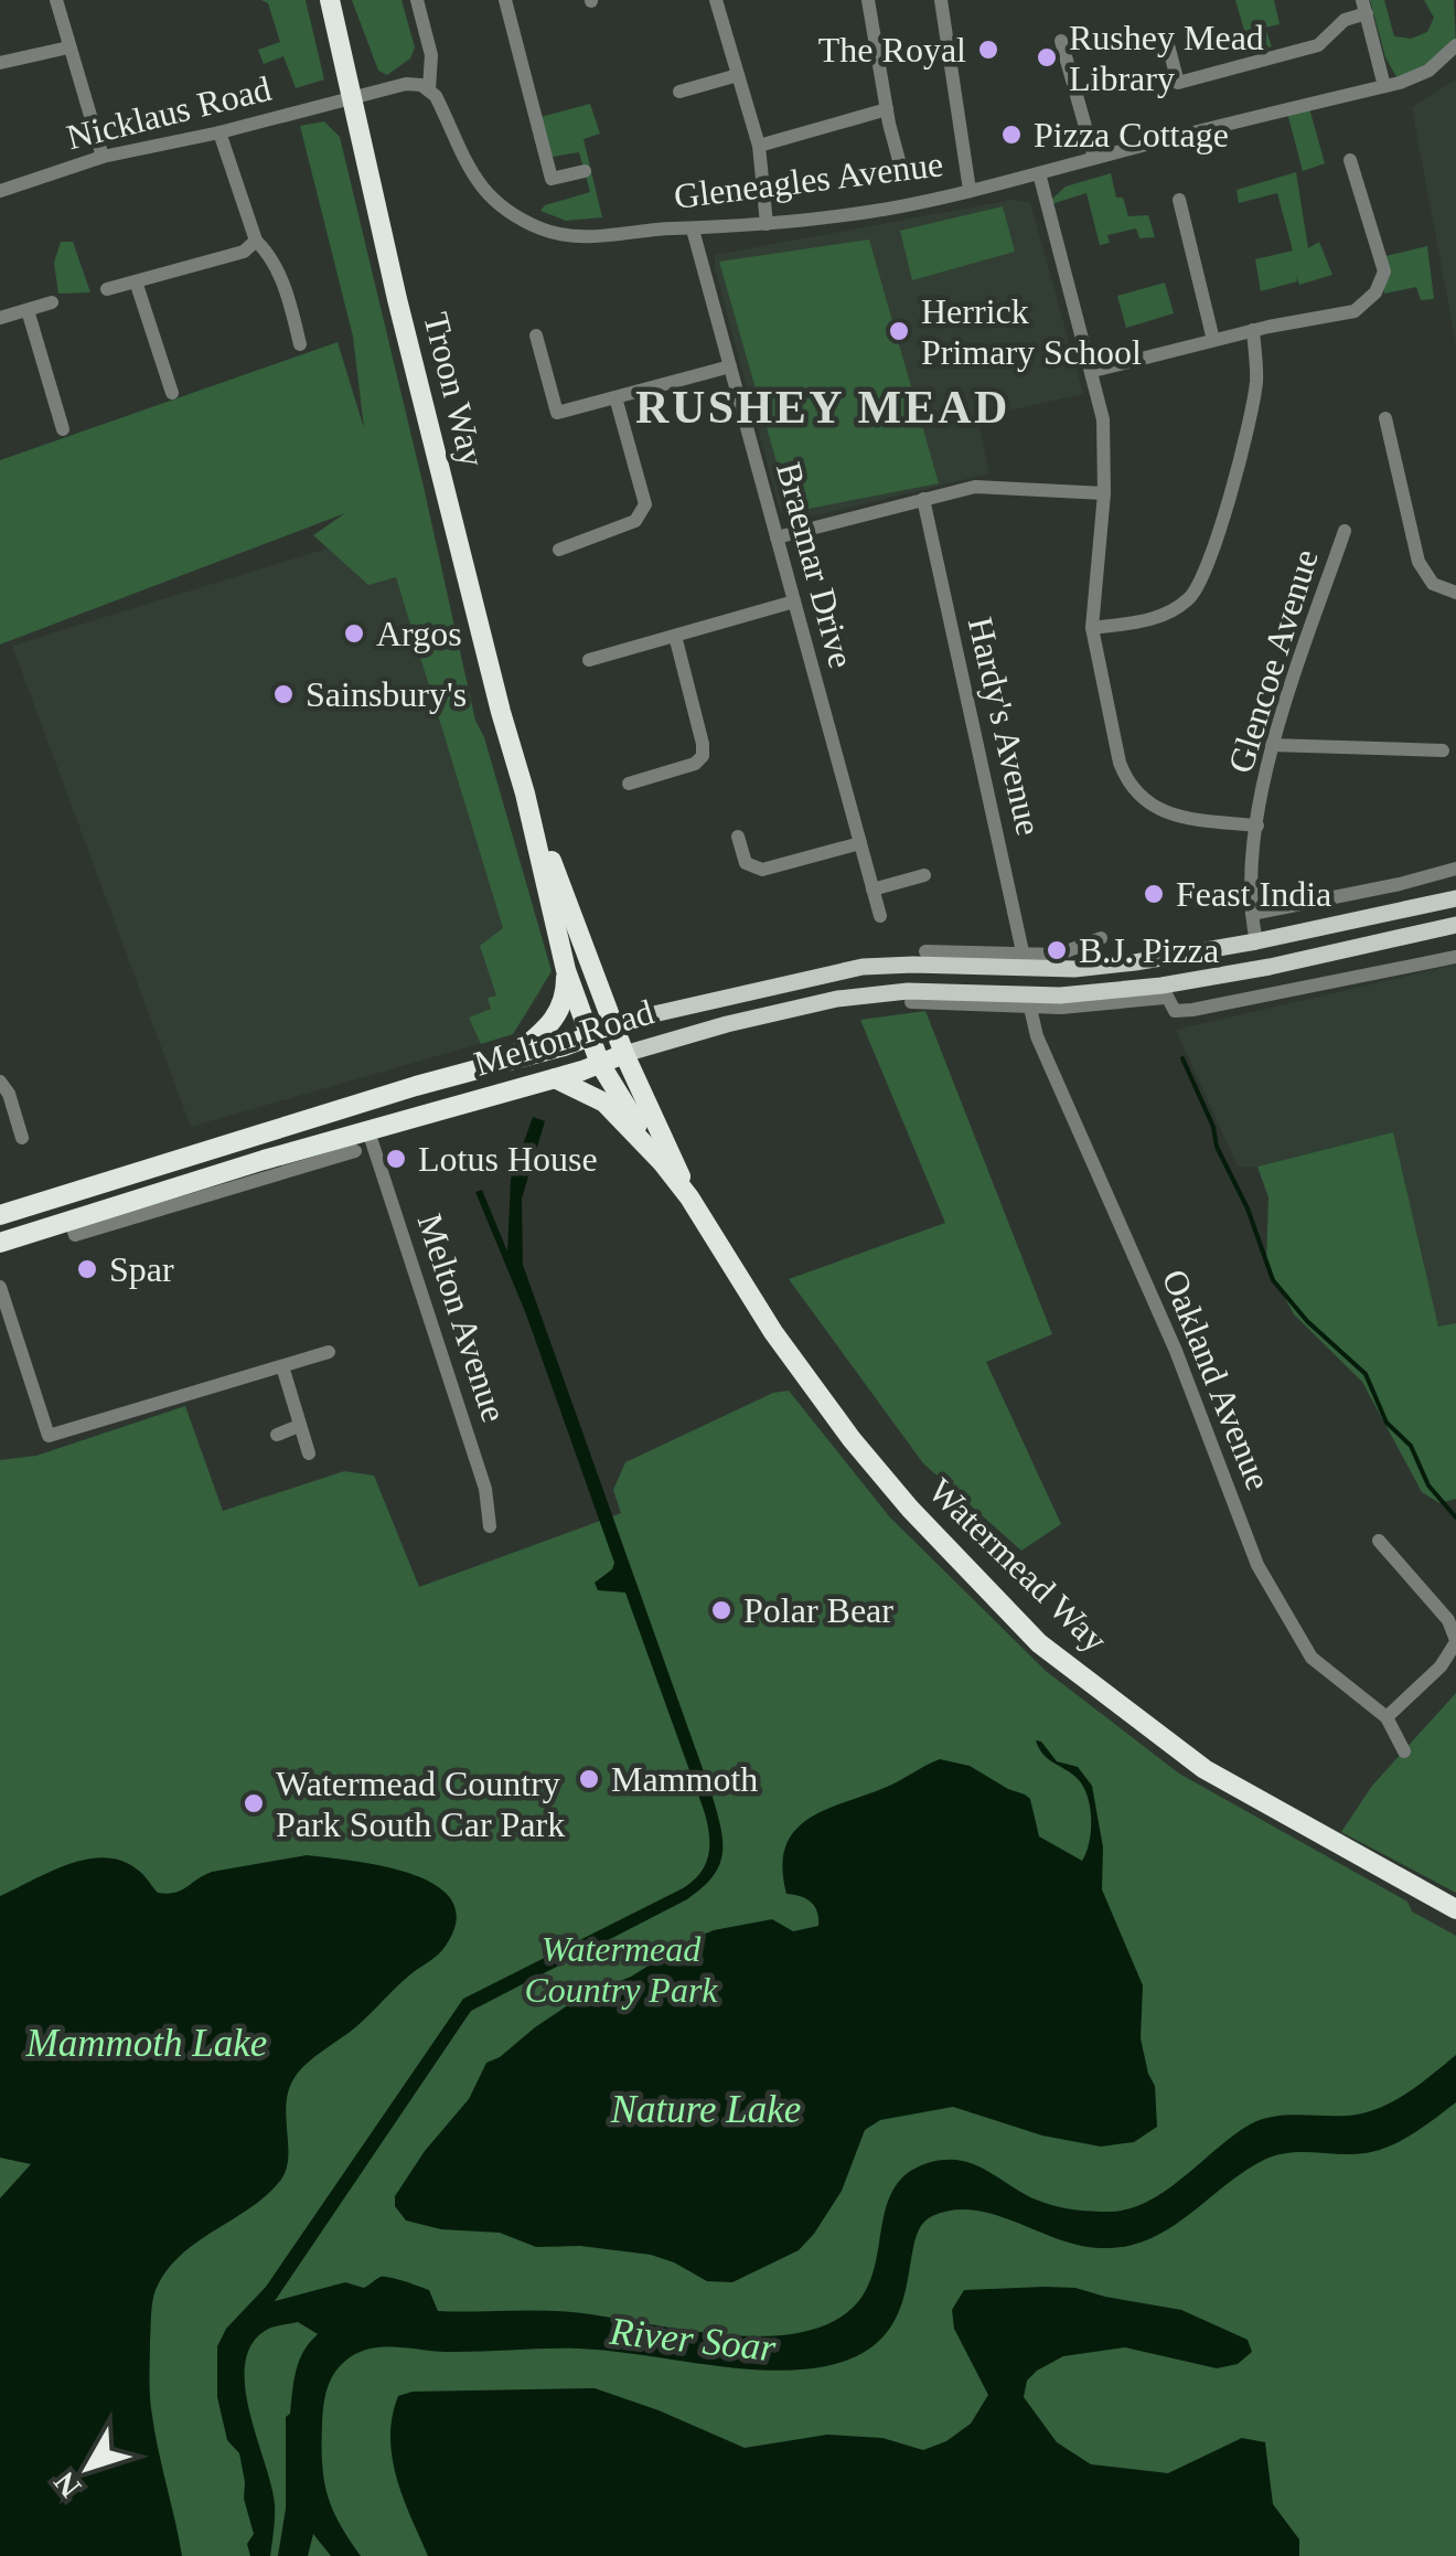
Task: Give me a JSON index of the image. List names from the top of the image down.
{
  "streets": {
    "highway": ["Troon Way", "Melton Road", "Watermead Way"],
    "street": [
      "Nicklaus Road",
      "Gleneagles Avenue",
      "Braemar Drive",
      "Glencoe Avenue",
      "Hardy's Avenue",
      "Melton Avenue",
      "Oakland Avenue"
    ]
  },
  "crossings": [
    ["Nicklaus Road", "Troon Way"],
    ["Gleneagles Avenue", "Braemar Drive"],
    ["Troon Way", "Melton Road"],
    ["Troon Way", "Watermead Way"],
    ["Glencoe Avenue", "Melton Road"],
    ["Hardy's Avenue", "Melton Road"],
    ["Melton Road", "Melton Avenue"],
    ["Melton Road", "Oakland Avenue"],
    ["Melton Road", "Watermead Way"]
  ],
  "districts": ["RUSHEY MEAD"],
  "water": ["Mammoth Lake", "Nature Lake", "River Soar"],
  "parks": ["Watermead Country Park"],
  "places": [
    "The Royal",
    "Rushey Mead Library",
    "Pizza Cottage",
    "Herrick Primary School",
    "Argos",
    "Sainsbury's",
    "Feast India",
    "B.J. Pizza",
    "Lotus House",
    "Spar",
    "Polar Bear",
    "Mammoth",
    "Watermead Country Park South Car Park"
  ],
  "north": "bottom left"
}
